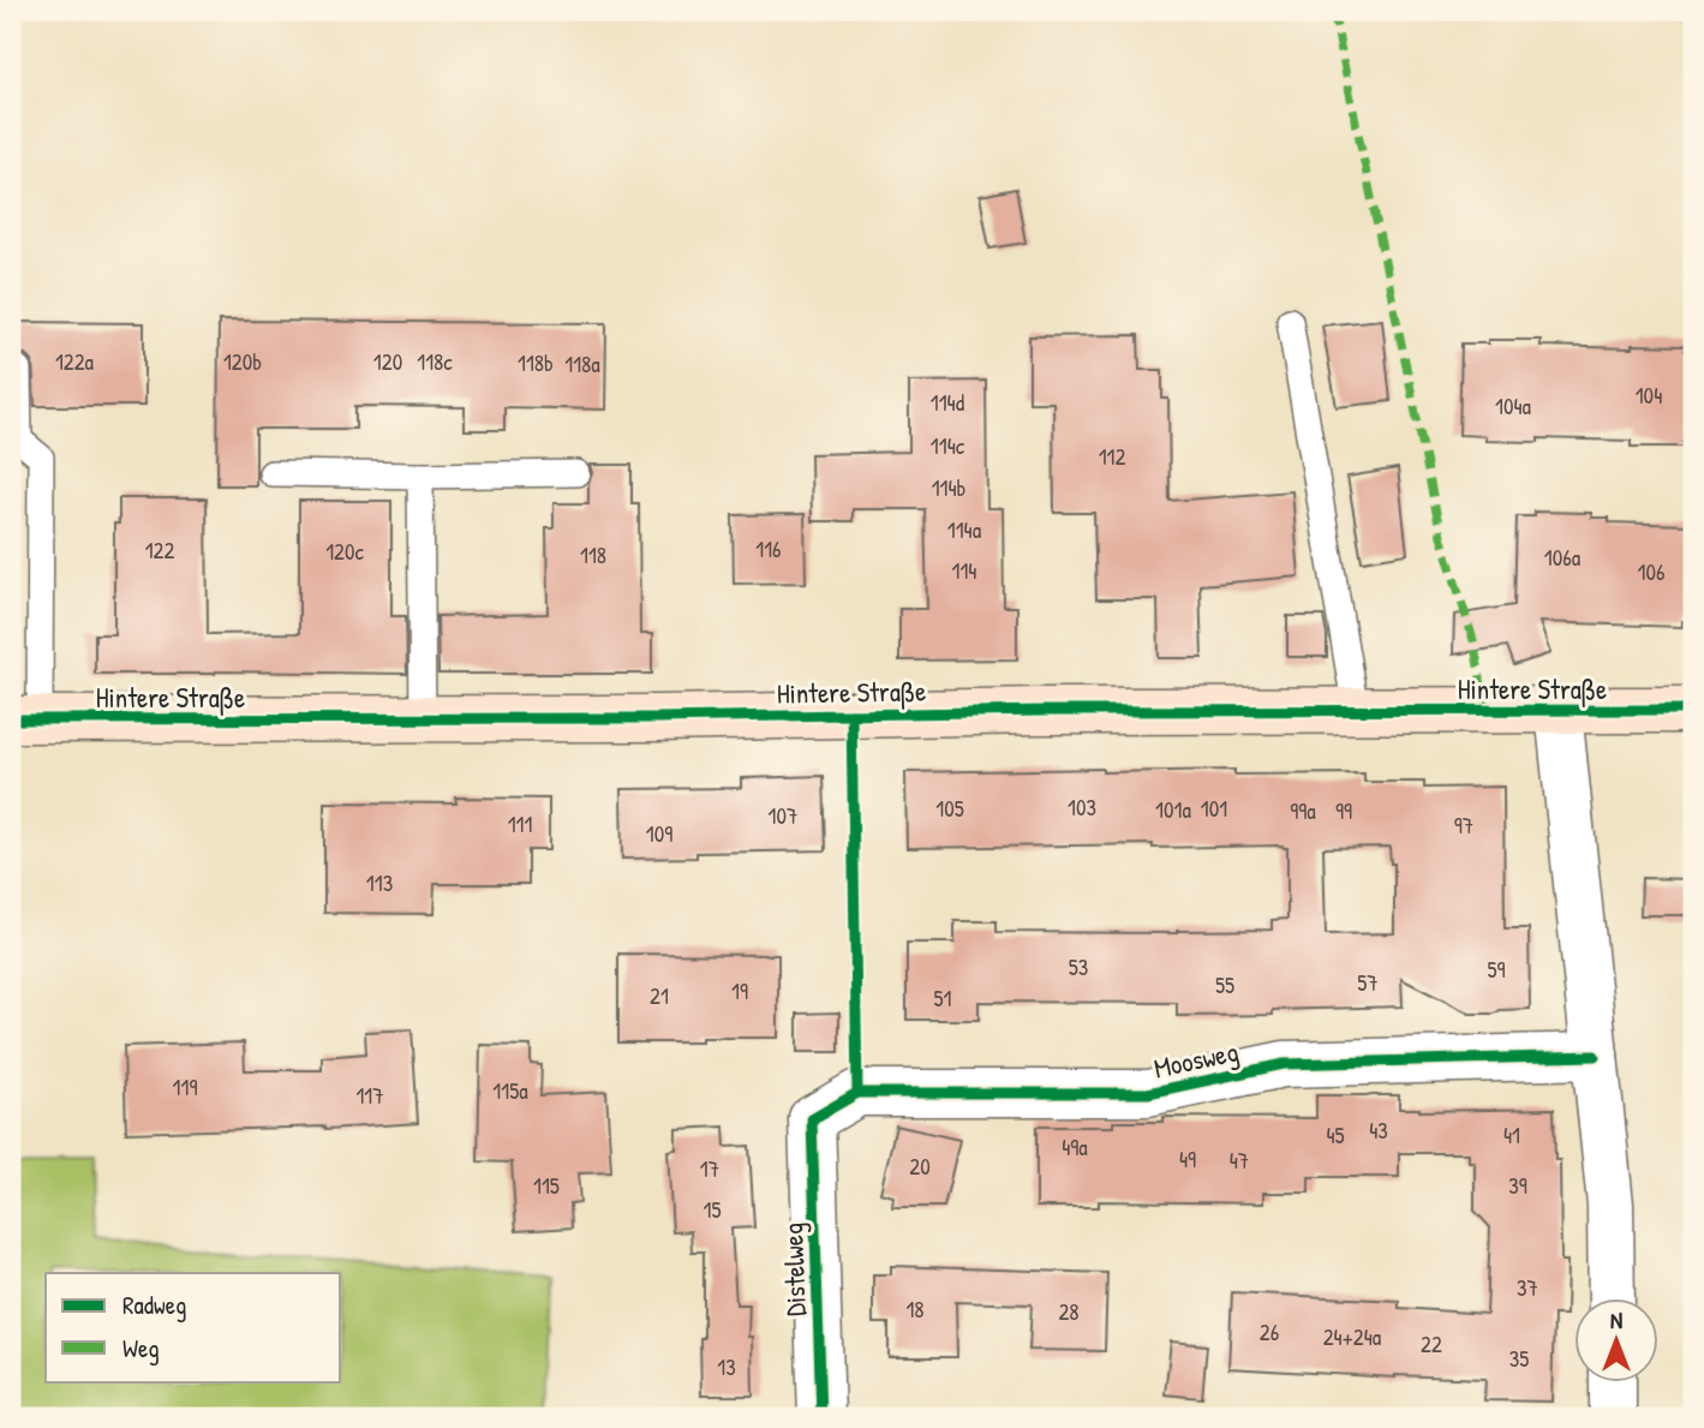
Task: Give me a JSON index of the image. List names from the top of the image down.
{
  "streets": {
    "street": ["Hintere Straße", "Moosweg", "Distelweg"]
  },
  "crossings": [
    ["Moosweg", "Distelweg"]
  ],
  "house_numbers": [
    "122a",
    "120b",
    "120",
    "118c",
    "118b",
    "118a",
    "104",
    "114d",
    "104a",
    "114c",
    "112",
    "114b",
    "114a",
    "116",
    "122",
    "120c",
    "118",
    "106a",
    "114",
    "106",
    "103",
    "105",
    "101",
    "101a",
    "99a",
    "99",
    "107",
    "111",
    "97",
    "109",
    "113",
    "53",
    "59",
    "57",
    "55",
    "19",
    "21",
    "51",
    "119",
    "115a",
    "117",
    "43",
    "45",
    "41",
    "49a",
    "49",
    "47",
    "20",
    "17",
    "115",
    "39",
    "15",
    "37",
    "18",
    "28",
    "26",
    "24+24a",
    "22",
    "35",
    "13"
  ],
  "legend": ["Radweg", "Weg"],
  "north": "top"
}
